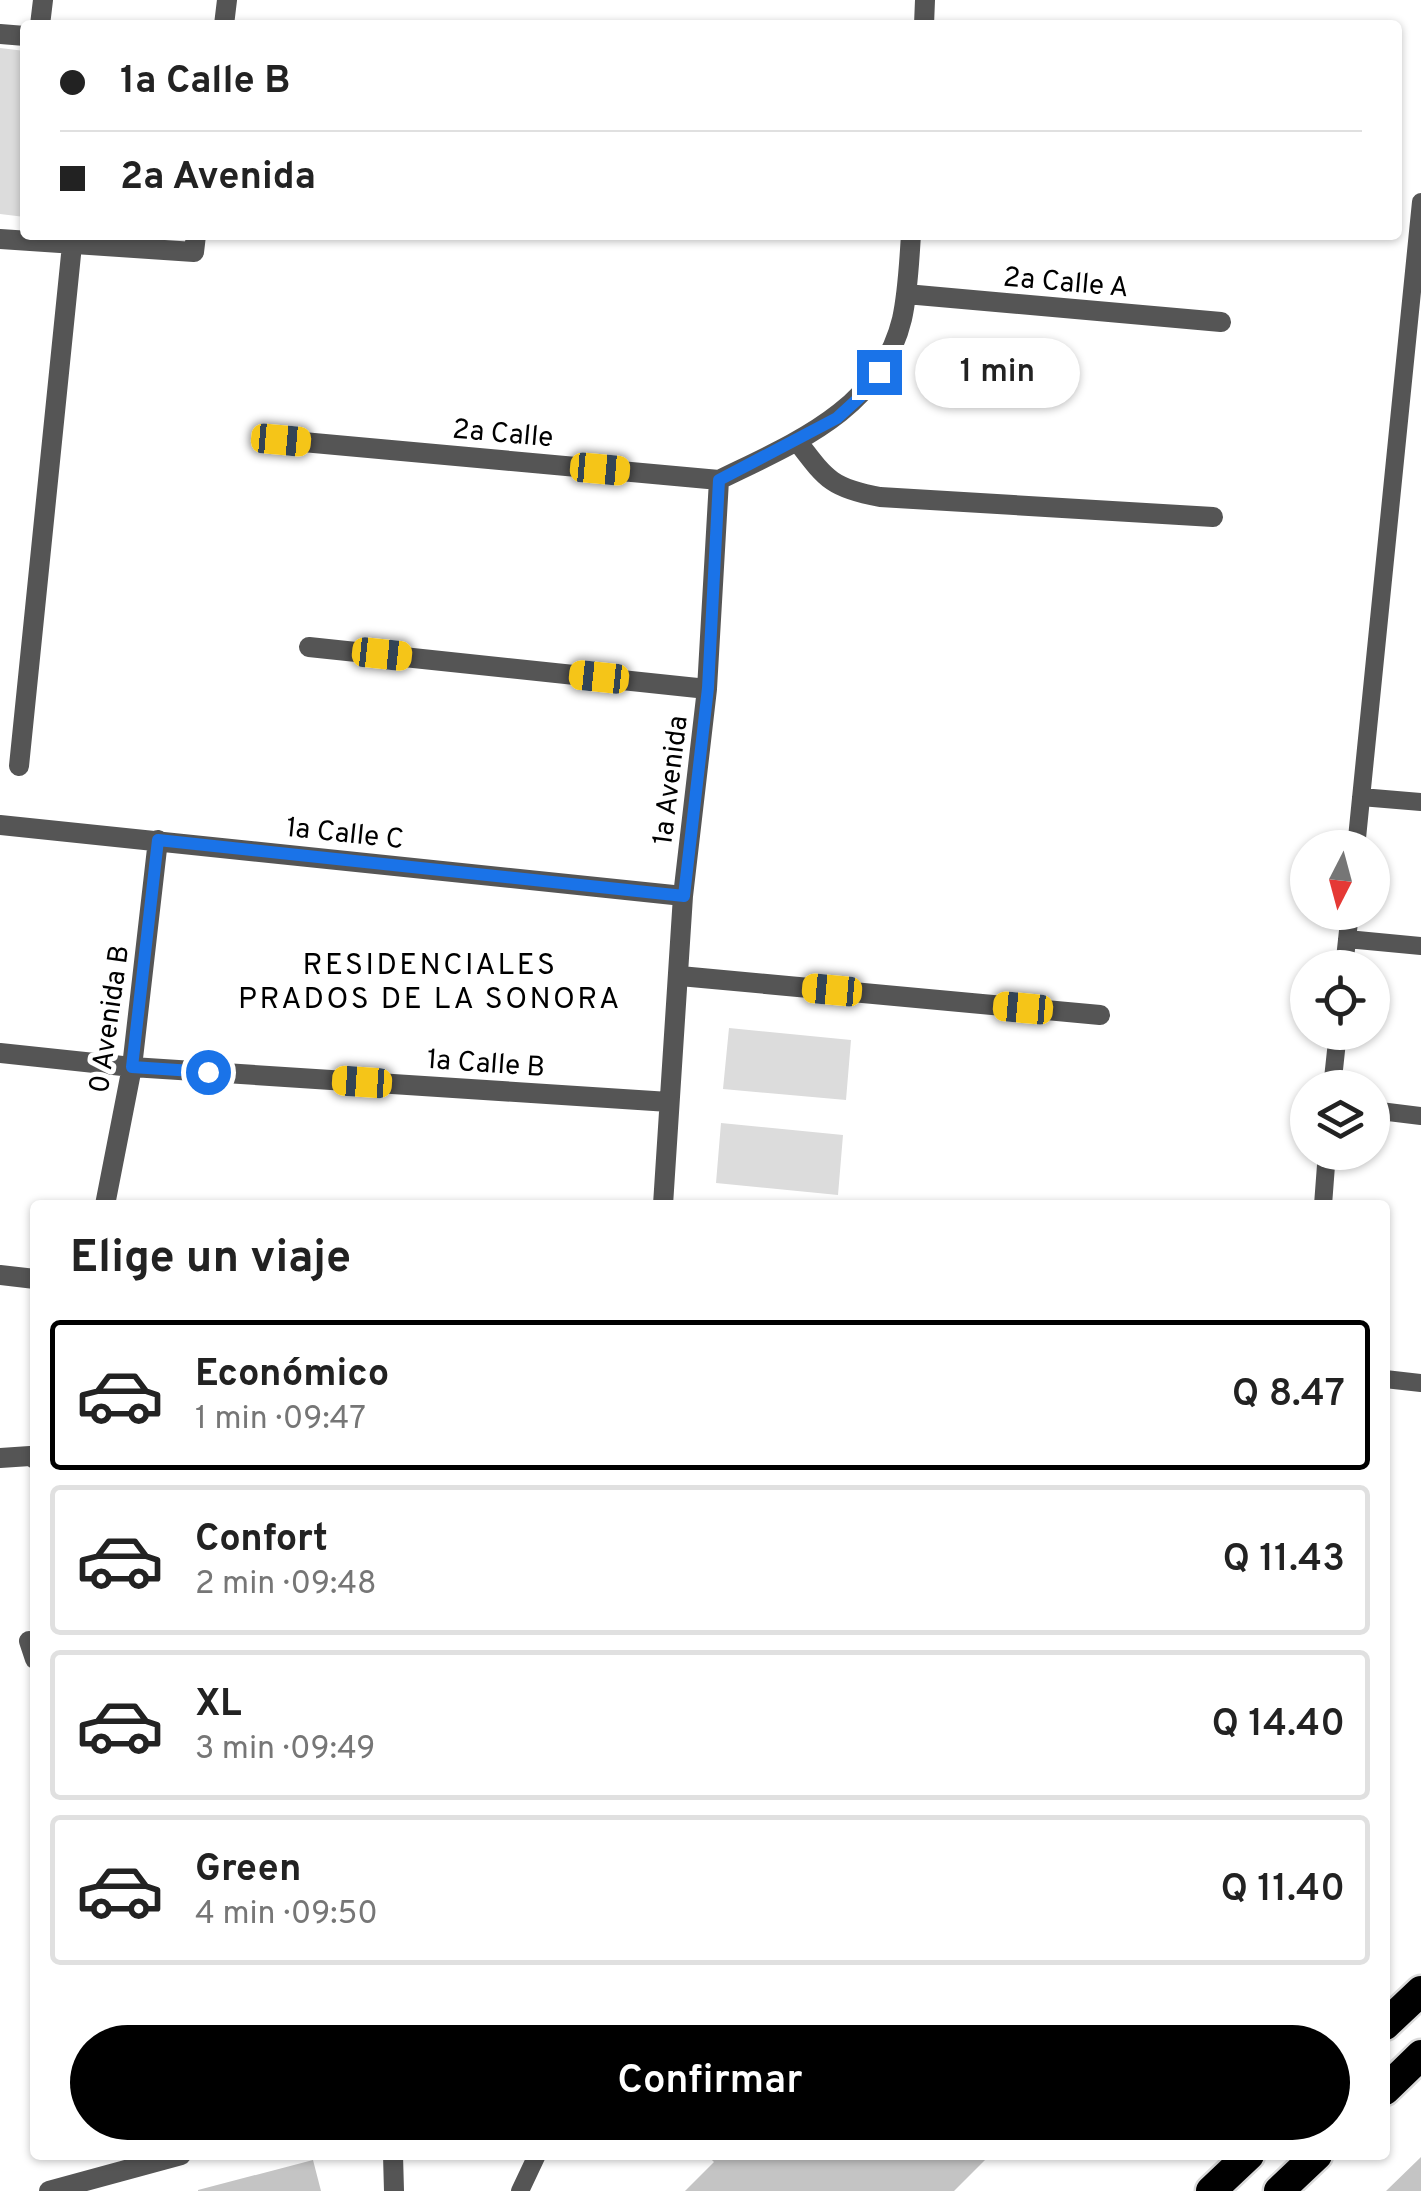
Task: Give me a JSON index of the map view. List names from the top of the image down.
{
  "streets": {
    "street": [
      "2a Calle A",
      "2a Calle",
      "1a Avenida",
      "1a Calle C",
      "0 Avenida B",
      "1a Calle B"
    ]
  },
  "crossings": [
    ["2a Calle", "1a Avenida"],
    ["1a Avenida", "1a Calle C"],
    ["1a Avenida", "1a Calle B"],
    ["1a Calle C", "0 Avenida B"],
    ["0 Avenida B", "1a Calle B"]
  ],
  "districts": ["RESIDENCIALES PRADOS DE LA SONORA"],
  "north": "bottom",
  "page": {
    "banner": ["1a Calle B", "2a Avenida"],
    "bubble": "1 min",
    "heading": "Elige un viaje",
    "list": [
      {
        "name": "Económico",
        "note": "1 min · 09:47",
        "value": "Q 8.47"
      },
      {
        "name": "Confort",
        "note": "2 min · 09:48",
        "value": "Q 11.43"
      },
      {
        "name": "XL",
        "note": "3 min · 09:49",
        "value": "Q 14.40"
      },
      {
        "name": "Green",
        "note": "4 min · 09:50",
        "value": "Q 11.40"
      }
    ],
    "buttons": "Confirmar"
  }
}
